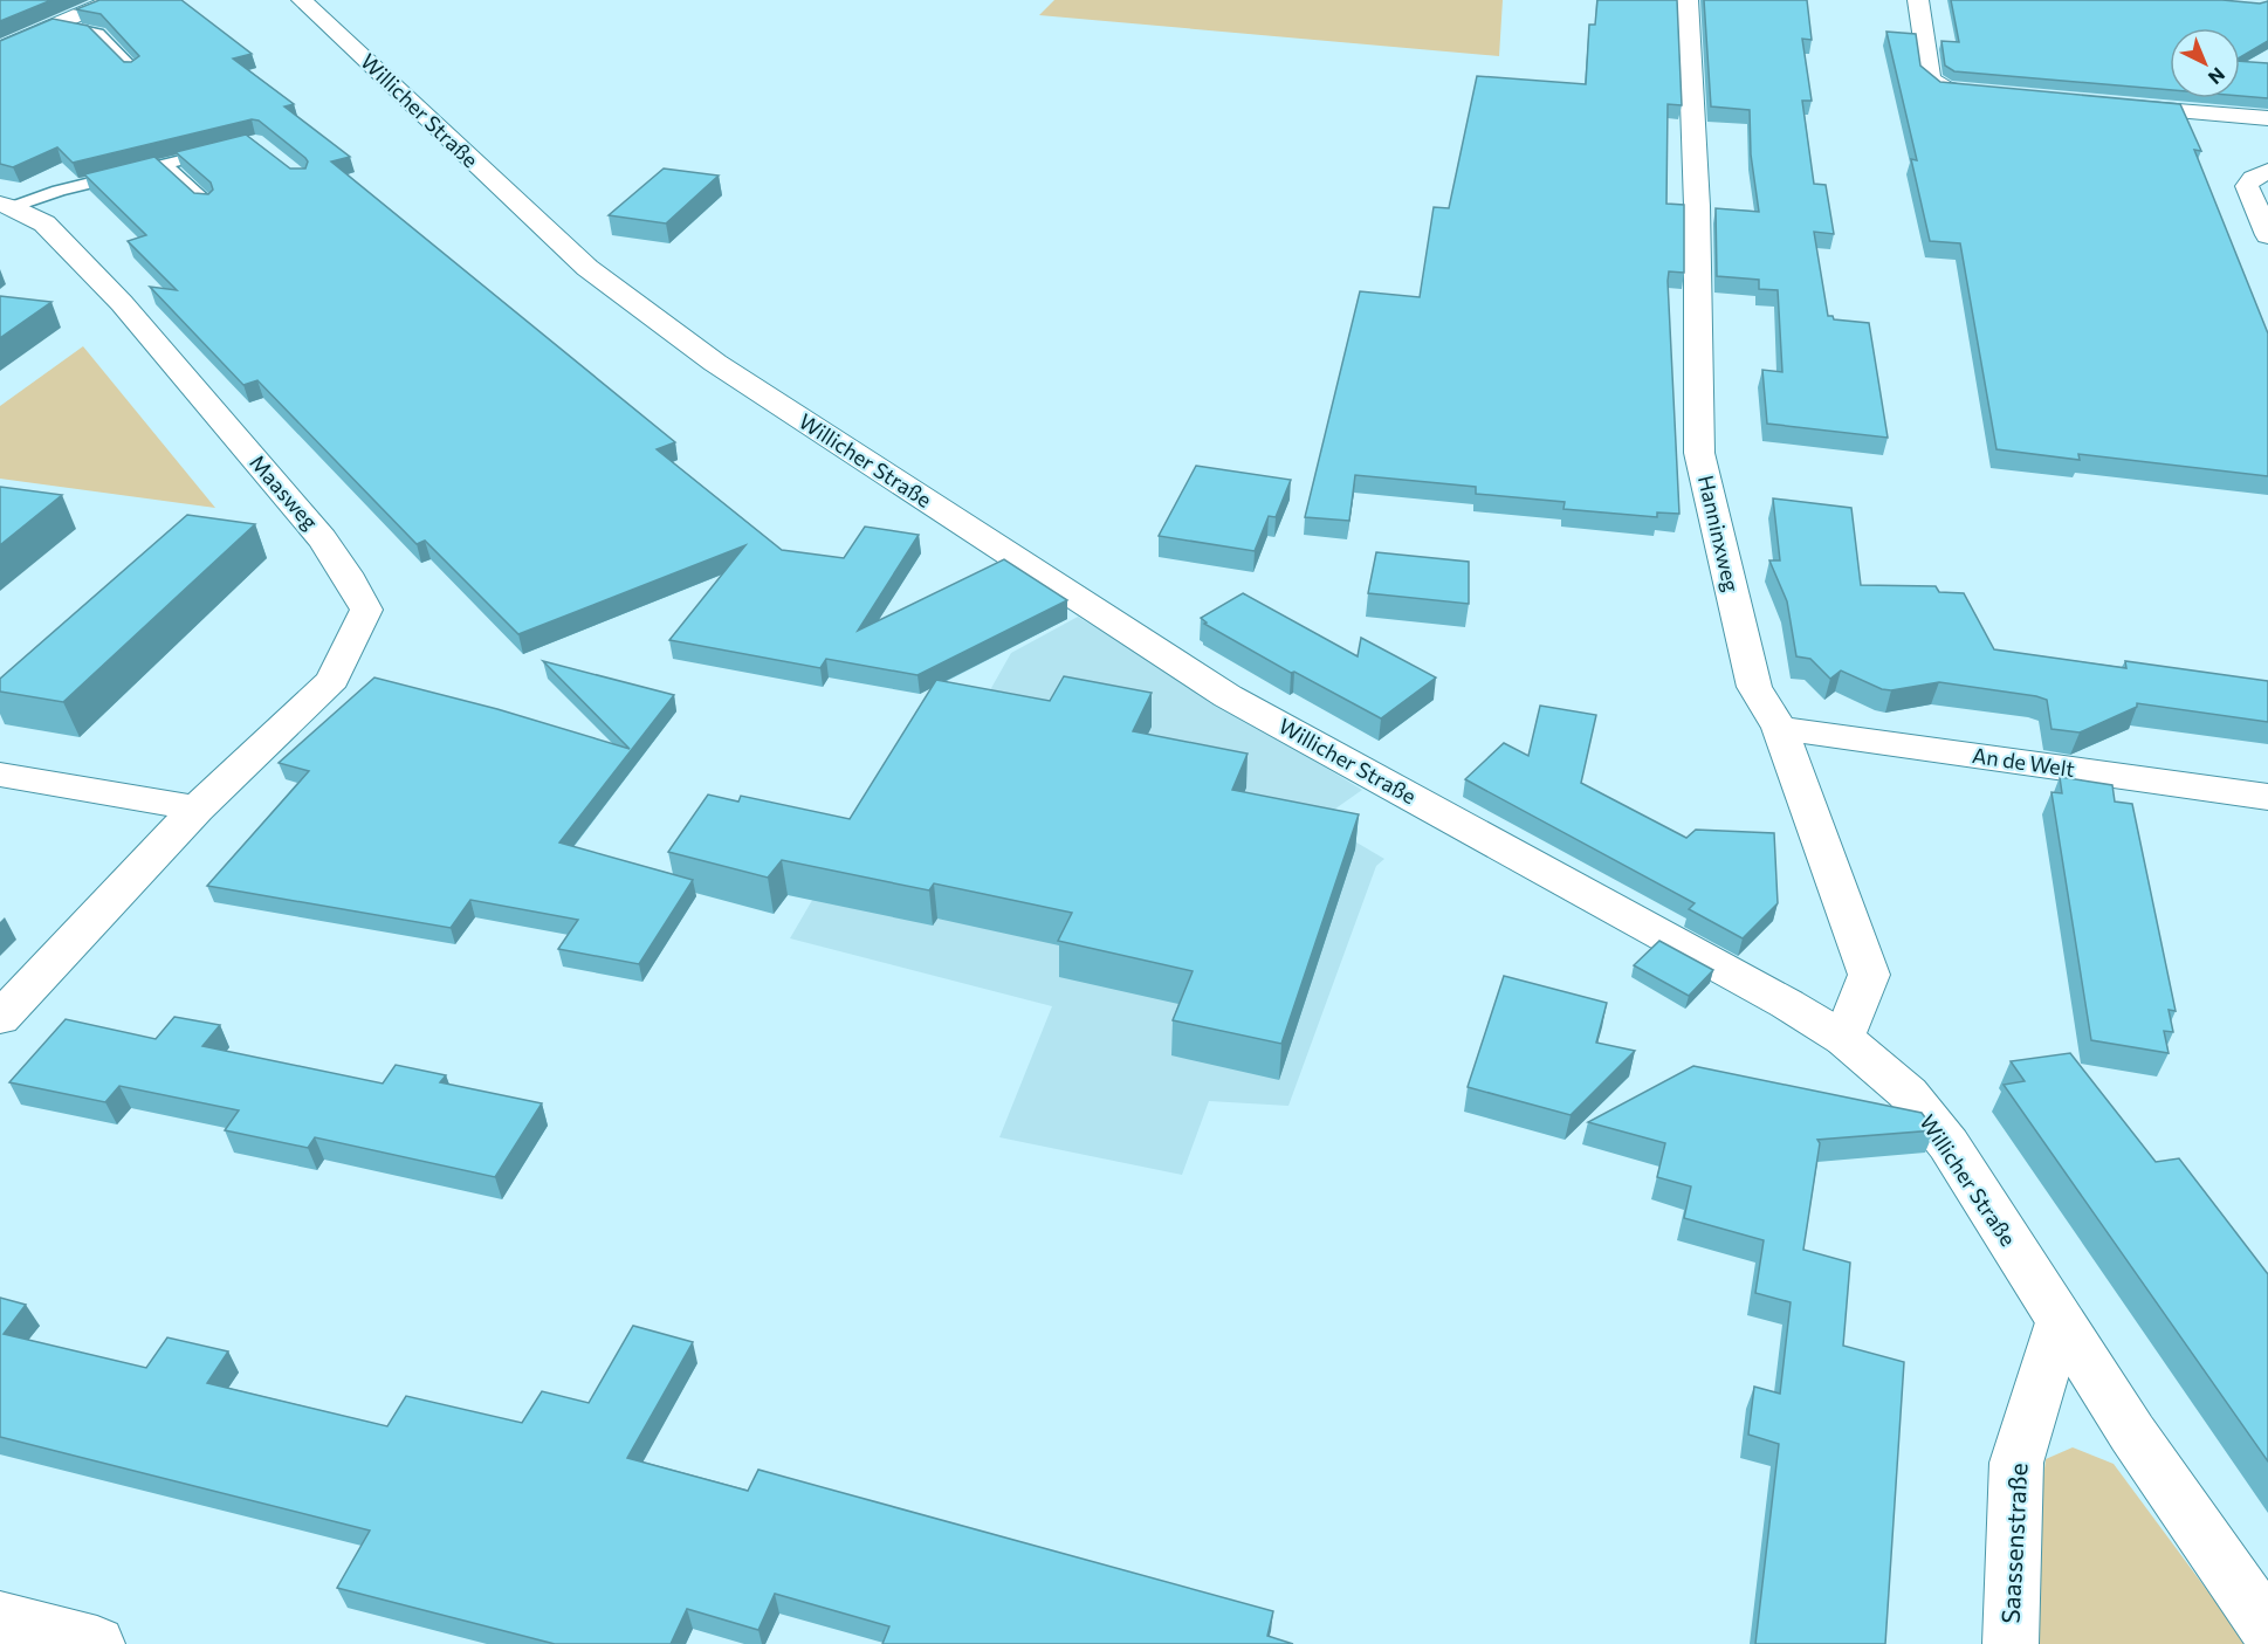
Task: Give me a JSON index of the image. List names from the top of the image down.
{
  "streets": {
    "street": [
      "Willicher Straße",
      "Maasweg",
      "Hanninxweg",
      "An de Welt",
      "Saassenstraße"
    ]
  },
  "crossings": [
    ["Willicher Straße", "Hanninxweg"],
    ["Willicher Straße", "Saassenstraße"],
    ["Hanninxweg", "An de Welt"]
  ],
  "north": "bottom right"
}
